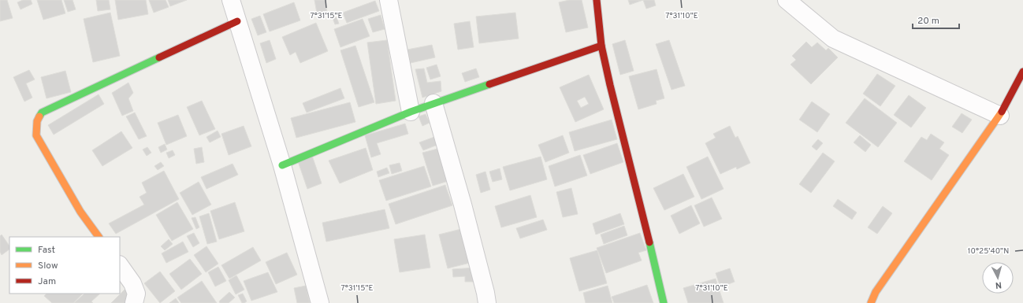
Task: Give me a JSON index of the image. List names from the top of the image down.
{
  "legend": ["Fast", "Slow", "Jam"],
  "scale_bar": "20 m",
  "north": "bottom",
  "coordinates": ["7°31'15\"E", "7°31'10\"E", "10°25'40\"N"]
}
